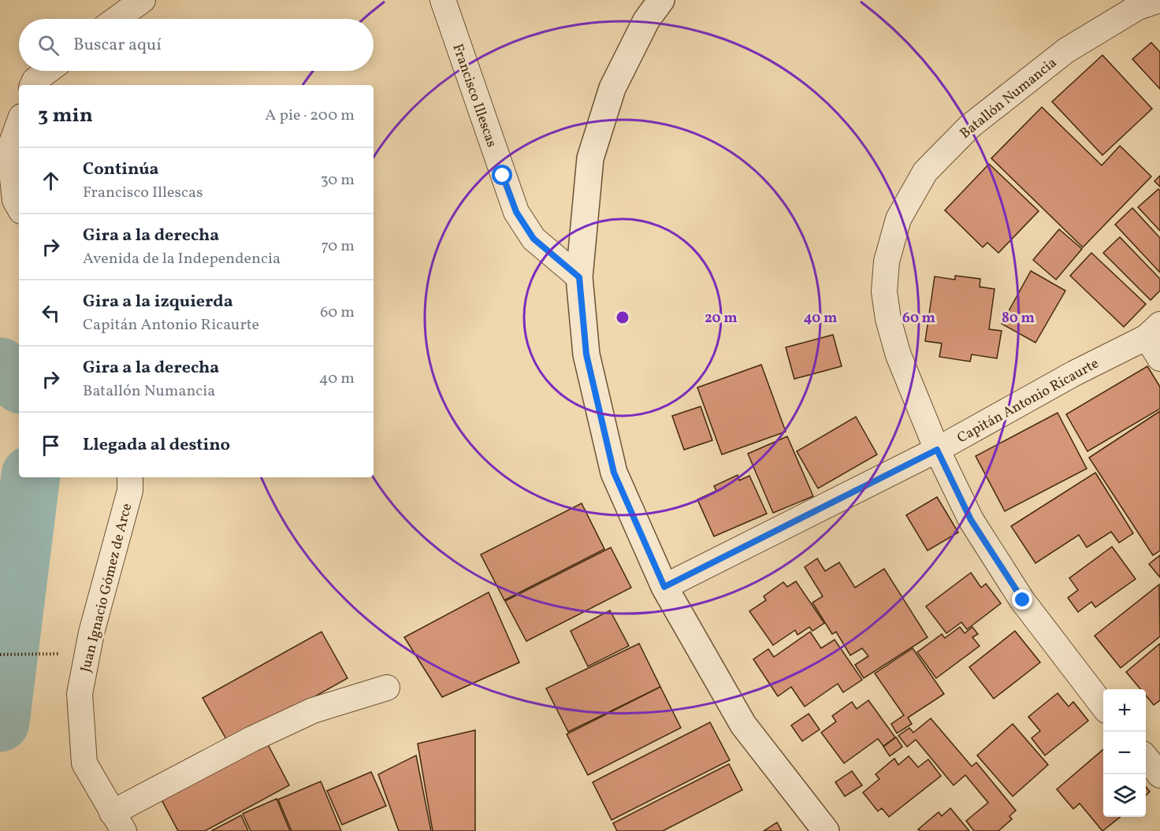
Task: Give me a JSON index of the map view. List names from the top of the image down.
{
  "streets": {
    "street": [
      "Francisco Illescas",
      "Batallón Numancia",
      "Capitán Antonio Ricaurte",
      "Juan Ignacio Gómez de Arce"
    ]
  },
  "crossings": [
    ["Batallón Numancia", "Capitán Antonio Ricaurte"]
  ],
  "page": {
    "search": "Buscar aquí",
    "heading": ["3 min", "A pie · 200 m"],
    "list": [
      ["Continúa", "Francisco Illescas", "30 m"],
      ["Gira a la derecha", "Avenida de la Independencia", "70 m"],
      ["Gira a la izquierda", "Capitán Antonio Ricaurte", "60 m"],
      ["Gira a la derecha", "Batallón Numancia", "40 m"],
      "Llegada al destino"
    ],
    "map_buttons": ["+", "−"]
  },
  "rings": [
    "20 m",
    "40 m",
    "60 m",
    "80 m"
  ]
}
